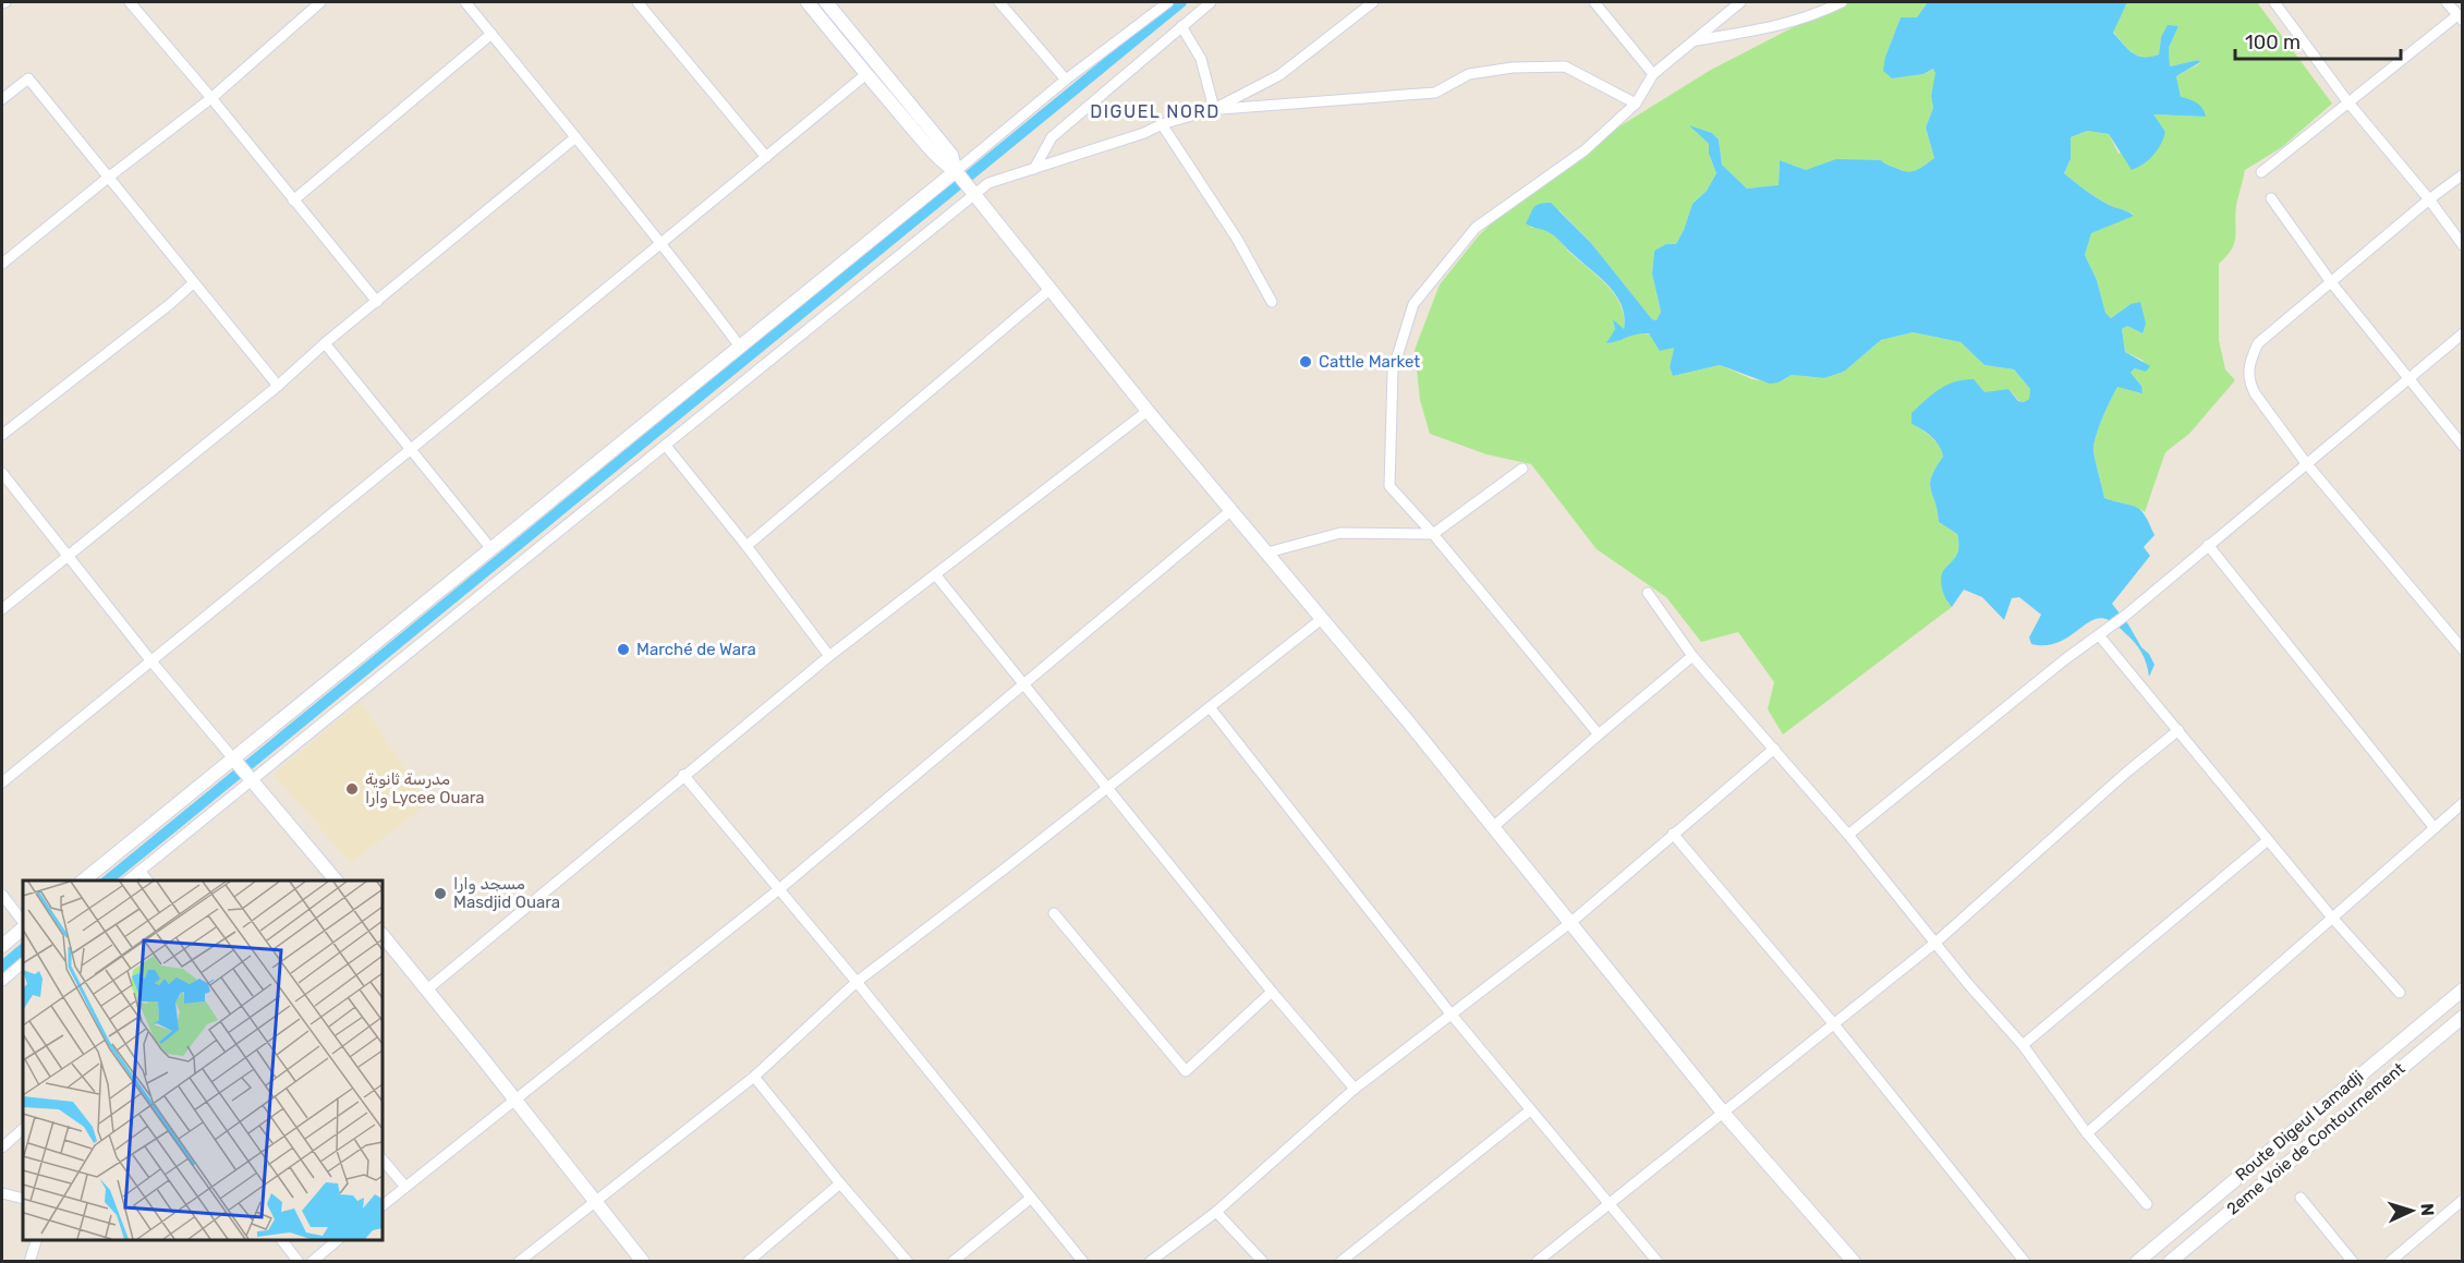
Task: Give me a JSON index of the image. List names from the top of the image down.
{
  "streets": {
    "street": ["Route Digeul Lamadji", "2eme Voie de Contournement"]
  },
  "districts": ["DIGUEL NORD"],
  "places": [
    "Cattle Market",
    "Marché de Wara",
    "مدرسة ثانوية وارا Lycee Ouara",
    "مسجد وارا Masdjid Ouara"
  ],
  "scale_bar": "100 m",
  "north": "right"
}
